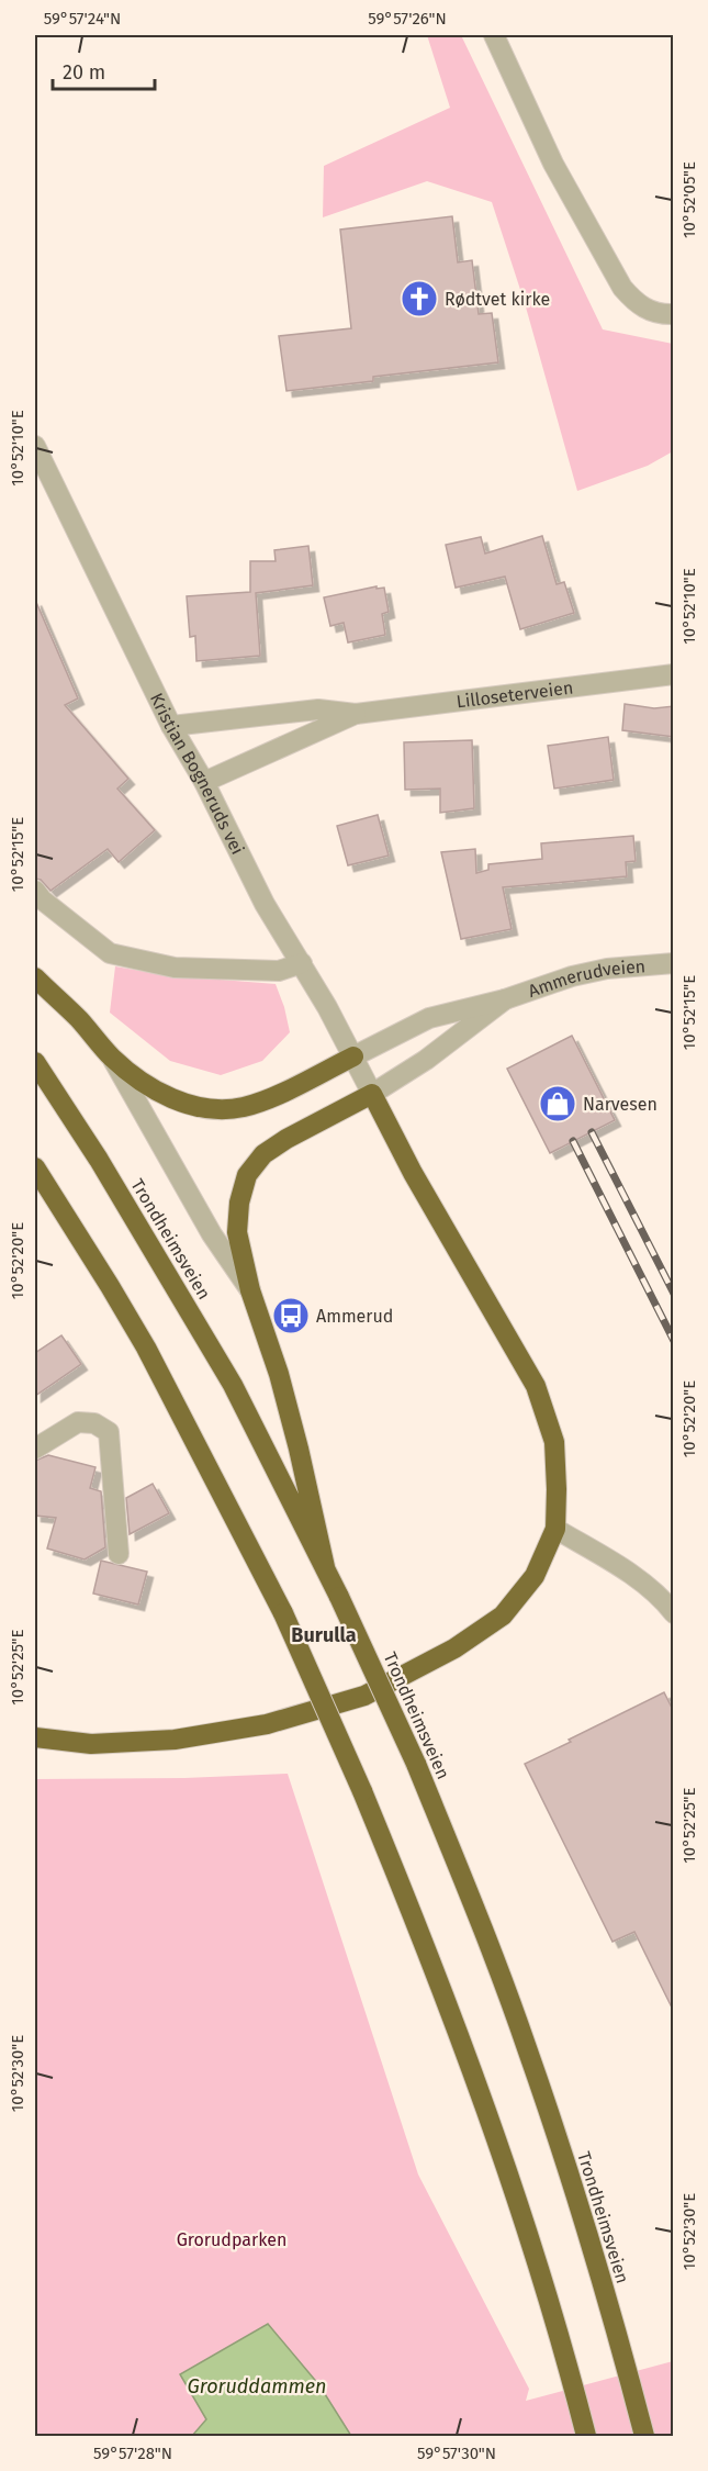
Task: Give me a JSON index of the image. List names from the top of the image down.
{
  "streets": {
    "highway": ["Trondheimsveien"],
    "street": ["Lilloseterveien", "Kristian Bogneruds vei", "Ammerudveien"]
  },
  "crossings": [
    ["Lilloseterveien", "Kristian Bogneruds vei"],
    ["Kristian Bogneruds vei", "Ammerudveien"]
  ],
  "districts": ["Burulla"],
  "water": ["Groruddammen"],
  "parks": ["Grorudparken"],
  "places": {
    "church": ["Rødtvet kirke"],
    "shop": ["Narvesen"],
    "bus stop": ["Ammerud"]
  },
  "scale_bar": "20 m",
  "coordinates": [
    "59°57'24\"N",
    "59°57'26\"N",
    "10°52'05\"E",
    "10°52'10\"E",
    "10°52'15\"E",
    "10°52'20\"E",
    "10°52'25\"E",
    "10°52'30\"E",
    "59°57'28\"N",
    "59°57'30\"N"
  ]
}
